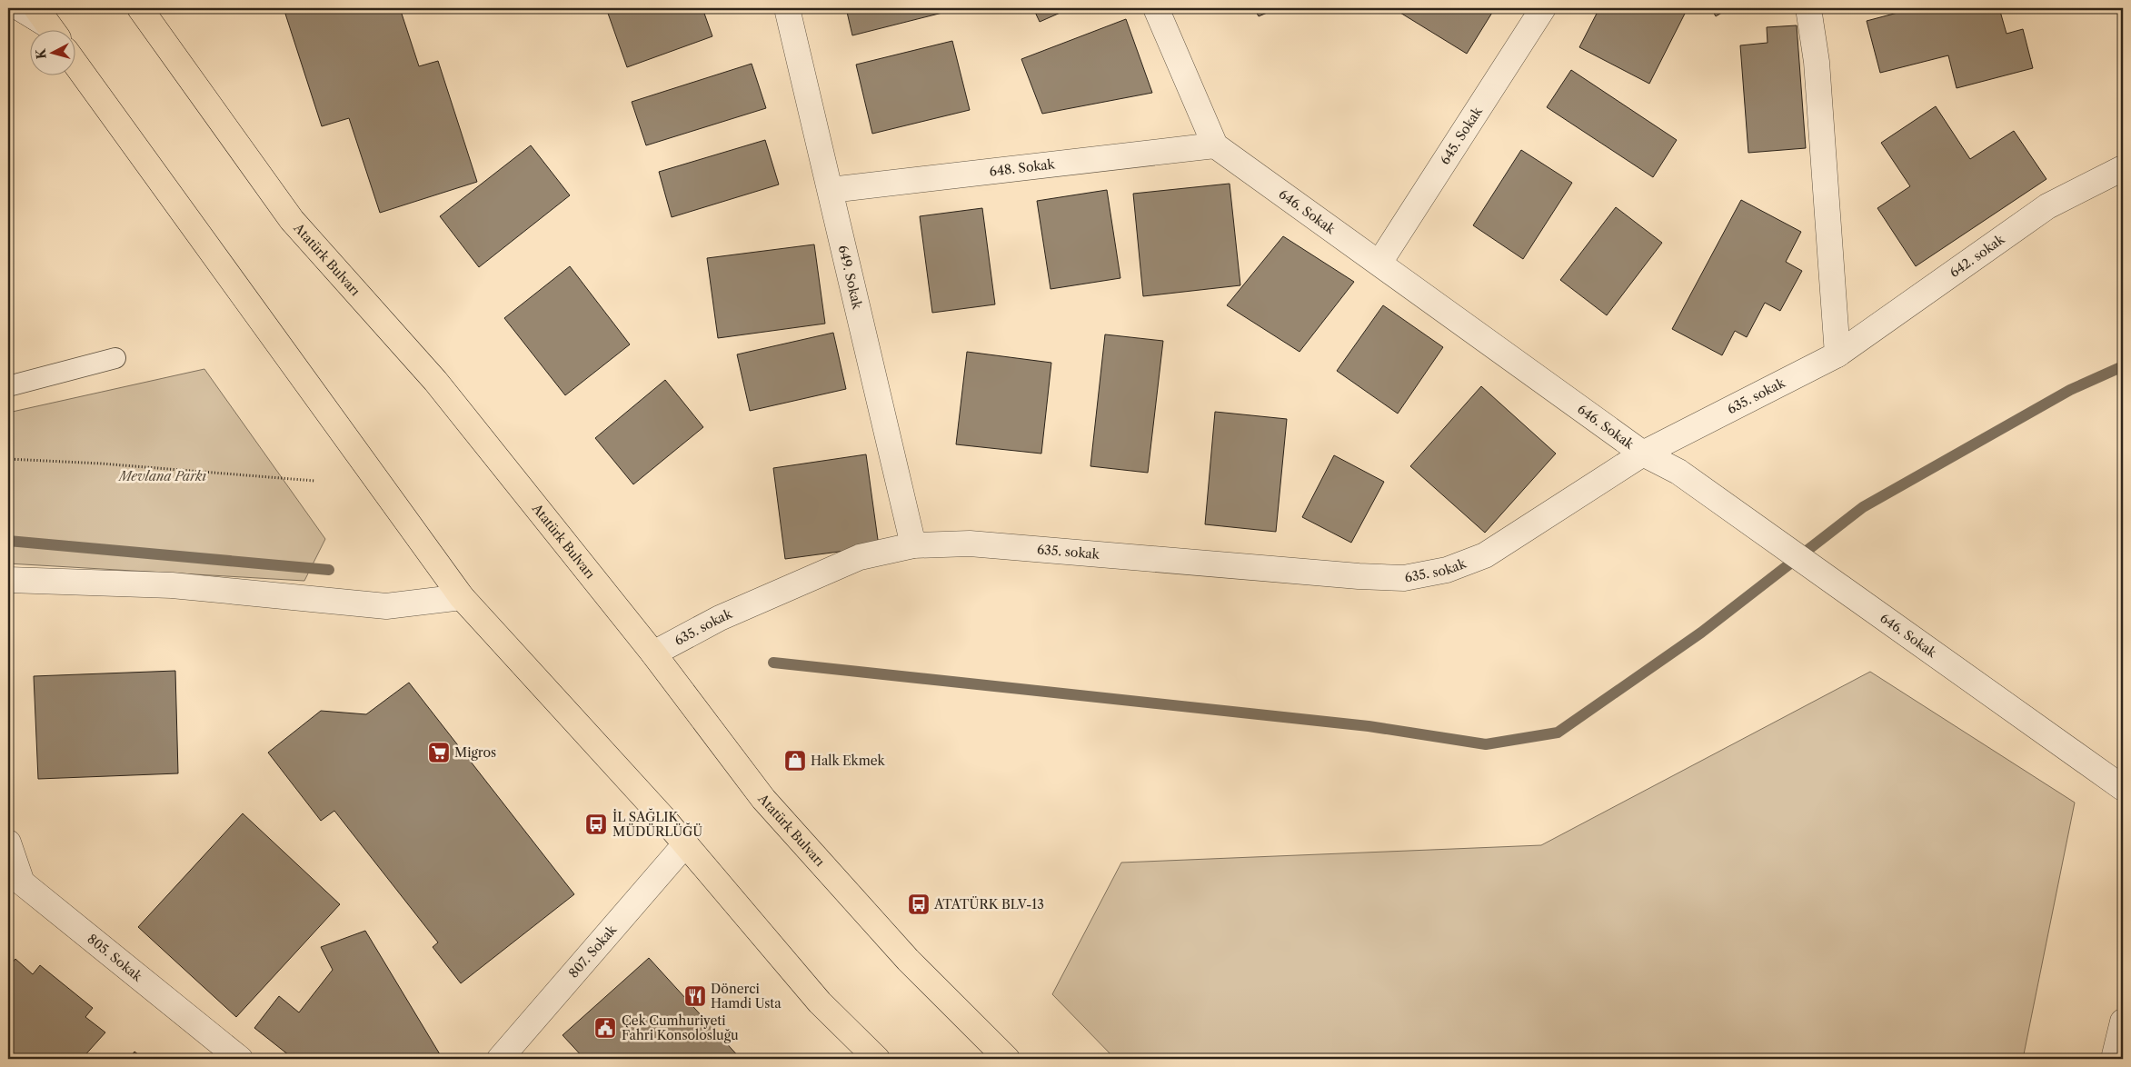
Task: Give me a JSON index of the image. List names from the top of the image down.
{
  "streets": {
    "main road": ["Atatürk Bulvarı"],
    "street": [
      "645. Sokak",
      "648. Sokak",
      "646. Sokak",
      "642. sokak",
      "649. Sokak",
      "635. sokak",
      "807. Sokak",
      "805. Sokak"
    ]
  },
  "crossings": [
    ["645. Sokak", "646. Sokak"],
    ["648. Sokak", "646. Sokak"],
    ["648. Sokak", "649. Sokak"],
    ["646. Sokak", "635. sokak"],
    ["642. sokak", "635. sokak"],
    ["Atatürk Bulvarı", "635. sokak"],
    ["649. Sokak", "635. sokak"]
  ],
  "parks": ["Mevlana Parkı"],
  "places": {
    "supermarket": ["Migros"],
    "shop": ["Halk Ekmek"],
    "bus stop": ["İL SAĞLIK MÜDÜRLÜĞÜ", "ATATÜRK BLV-13"],
    "restaurant": ["Dönerci Hamdi Usta"],
    "public building": ["Çek Cumhuriyeti Fahri Konsolosluğu"]
  },
  "north": "left"
}
